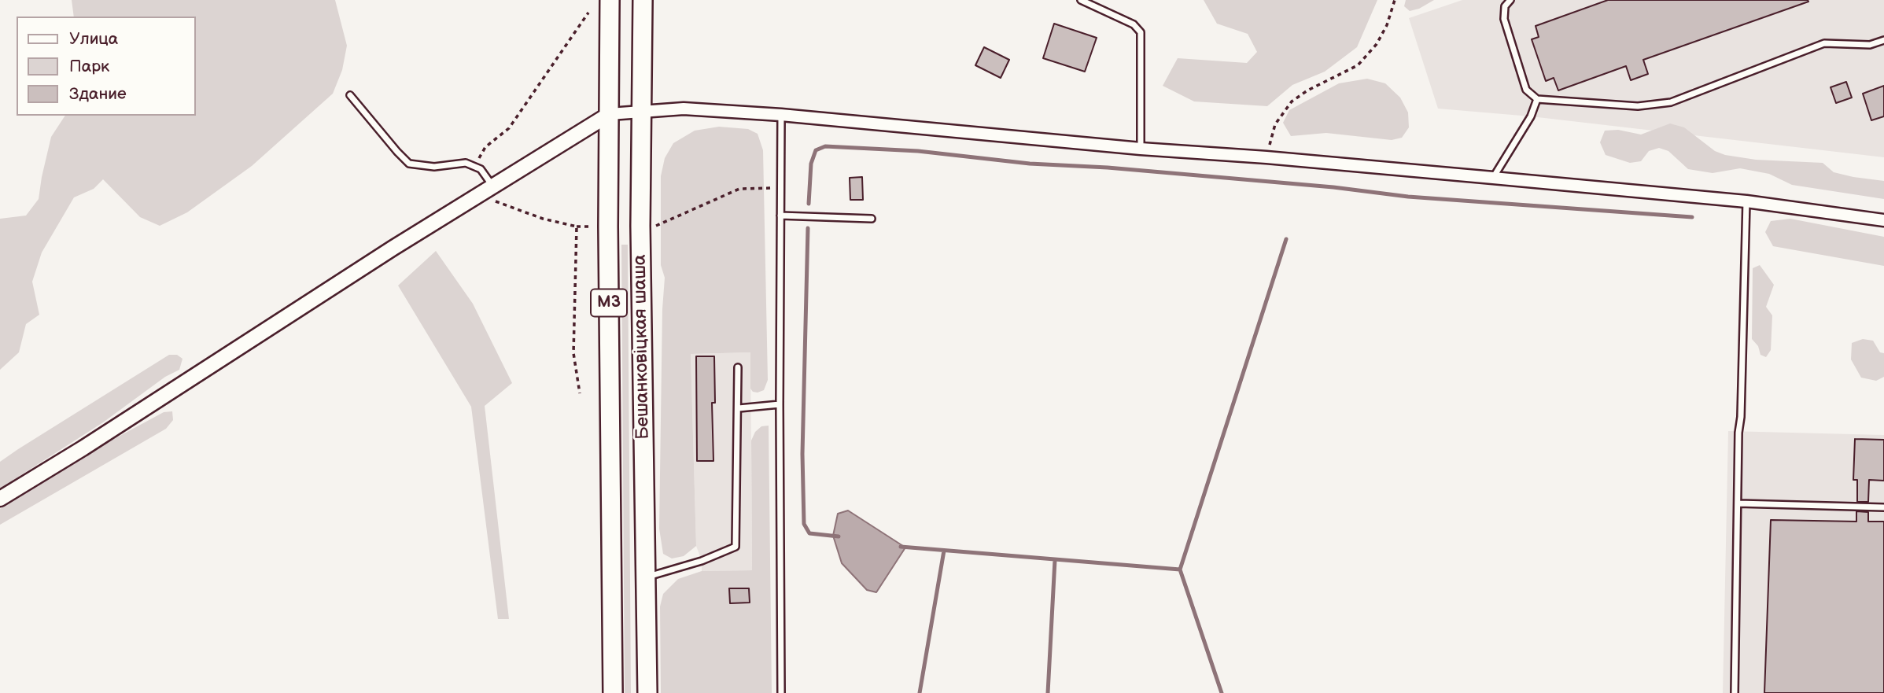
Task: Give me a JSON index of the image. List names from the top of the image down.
{
  "streets": {
    "main road": ["М3", "Бешанковіцкая шаша"]
  },
  "legend": ["Улица", "Парк", "Здание"]
}
